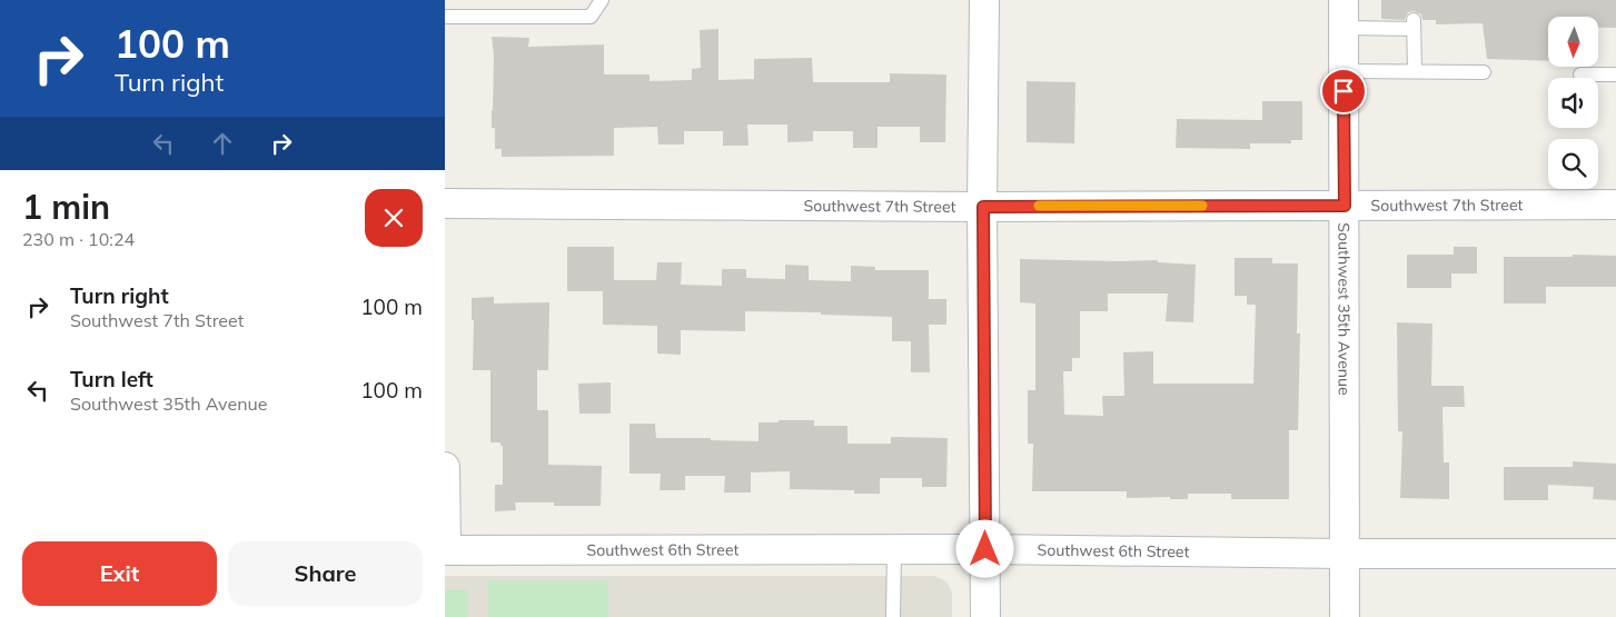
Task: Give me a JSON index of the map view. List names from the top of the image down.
{
  "streets": {
    "street": ["Southwest 7th Street", "Southwest 35th Avenue", "Southwest 6th Street"]
  },
  "crossings": [
    ["Southwest 7th Street", "Southwest 35th Avenue"],
    ["Southwest 35th Avenue", "Southwest 6th Street"]
  ],
  "north": "bottom",
  "page": {
    "turn": ["100 m", "Turn right"],
    "heading": ["1 min", "230 m · 10:24"],
    "list": [
      {
        "name": "Turn right",
        "note": "Southwest 7th Street",
        "value": "100 m"
      },
      {
        "name": "Turn left",
        "note": "Southwest 35th Avenue",
        "value": "100 m"
      }
    ],
    "buttons": ["Exit", "Share"]
  }
}
